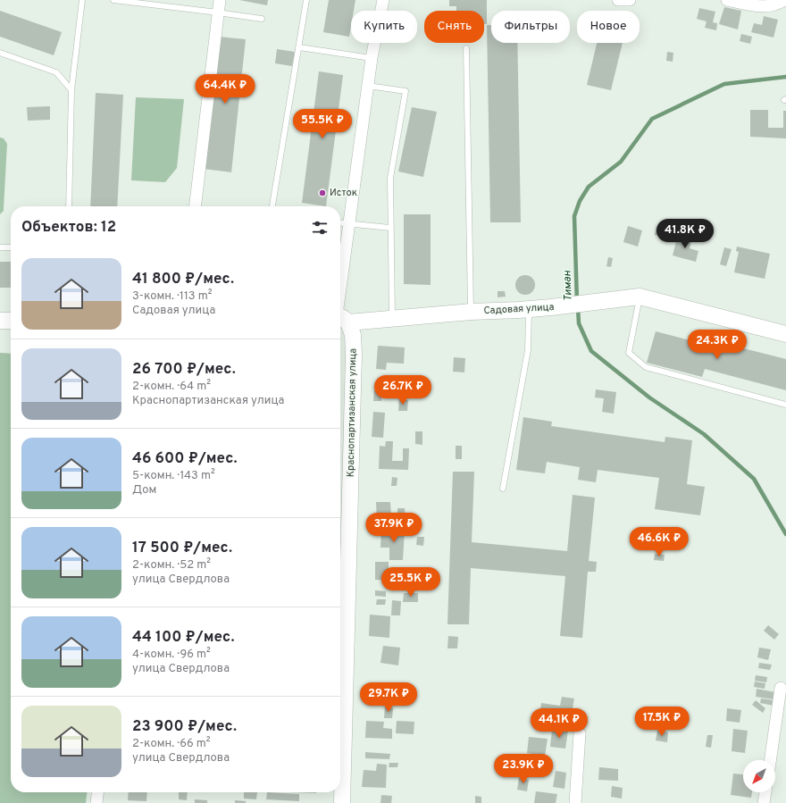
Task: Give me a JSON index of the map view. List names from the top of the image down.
{
  "streets": {
    "street": ["Садовая улица", "Краснопартизанская улица"]
  },
  "crossings": [
    ["Садовая улица", "Краснопартизанская улица"]
  ],
  "water": ["Тиман"],
  "places": ["Исток"],
  "north": "bottom left",
  "page": {
    "chip": [
      "Купить",
      "Снять",
      "Фильтры",
      "Новое"
    ],
    "price": [
      "64.4K ₽",
      "55.5K ₽",
      "41.8K ₽",
      "24.3K ₽",
      "26.7K ₽",
      "37.9K ₽",
      "46.6K ₽",
      "25.5K ₽",
      "29.7K ₽",
      "17.5K ₽",
      "44.1K ₽",
      "23.9K ₽"
    ],
    "heading": "Объектов: 12",
    "list": [
      {
        "name": "41 800 ₽/мес.",
        "note": "3-комн. · 113 m² · Садовая улица"
      },
      {
        "name": "26 700 ₽/мес.",
        "note": "2-комн. · 64 m² · Краснопартизанская улица"
      },
      {
        "name": "46 600 ₽/мес.",
        "note": "5-комн. · 143 m² · Дом"
      },
      {
        "name": "17 500 ₽/мес.",
        "note": "2-комн. · 52 m² · улица Свердлова"
      },
      {
        "name": "44 100 ₽/мес.",
        "note": "4-комн. · 96 m² · улица Свердлова"
      },
      {
        "name": "23 900 ₽/мес.",
        "note": "2-комн. · 66 m² · улица Свердлова"
      }
    ]
  }
}
